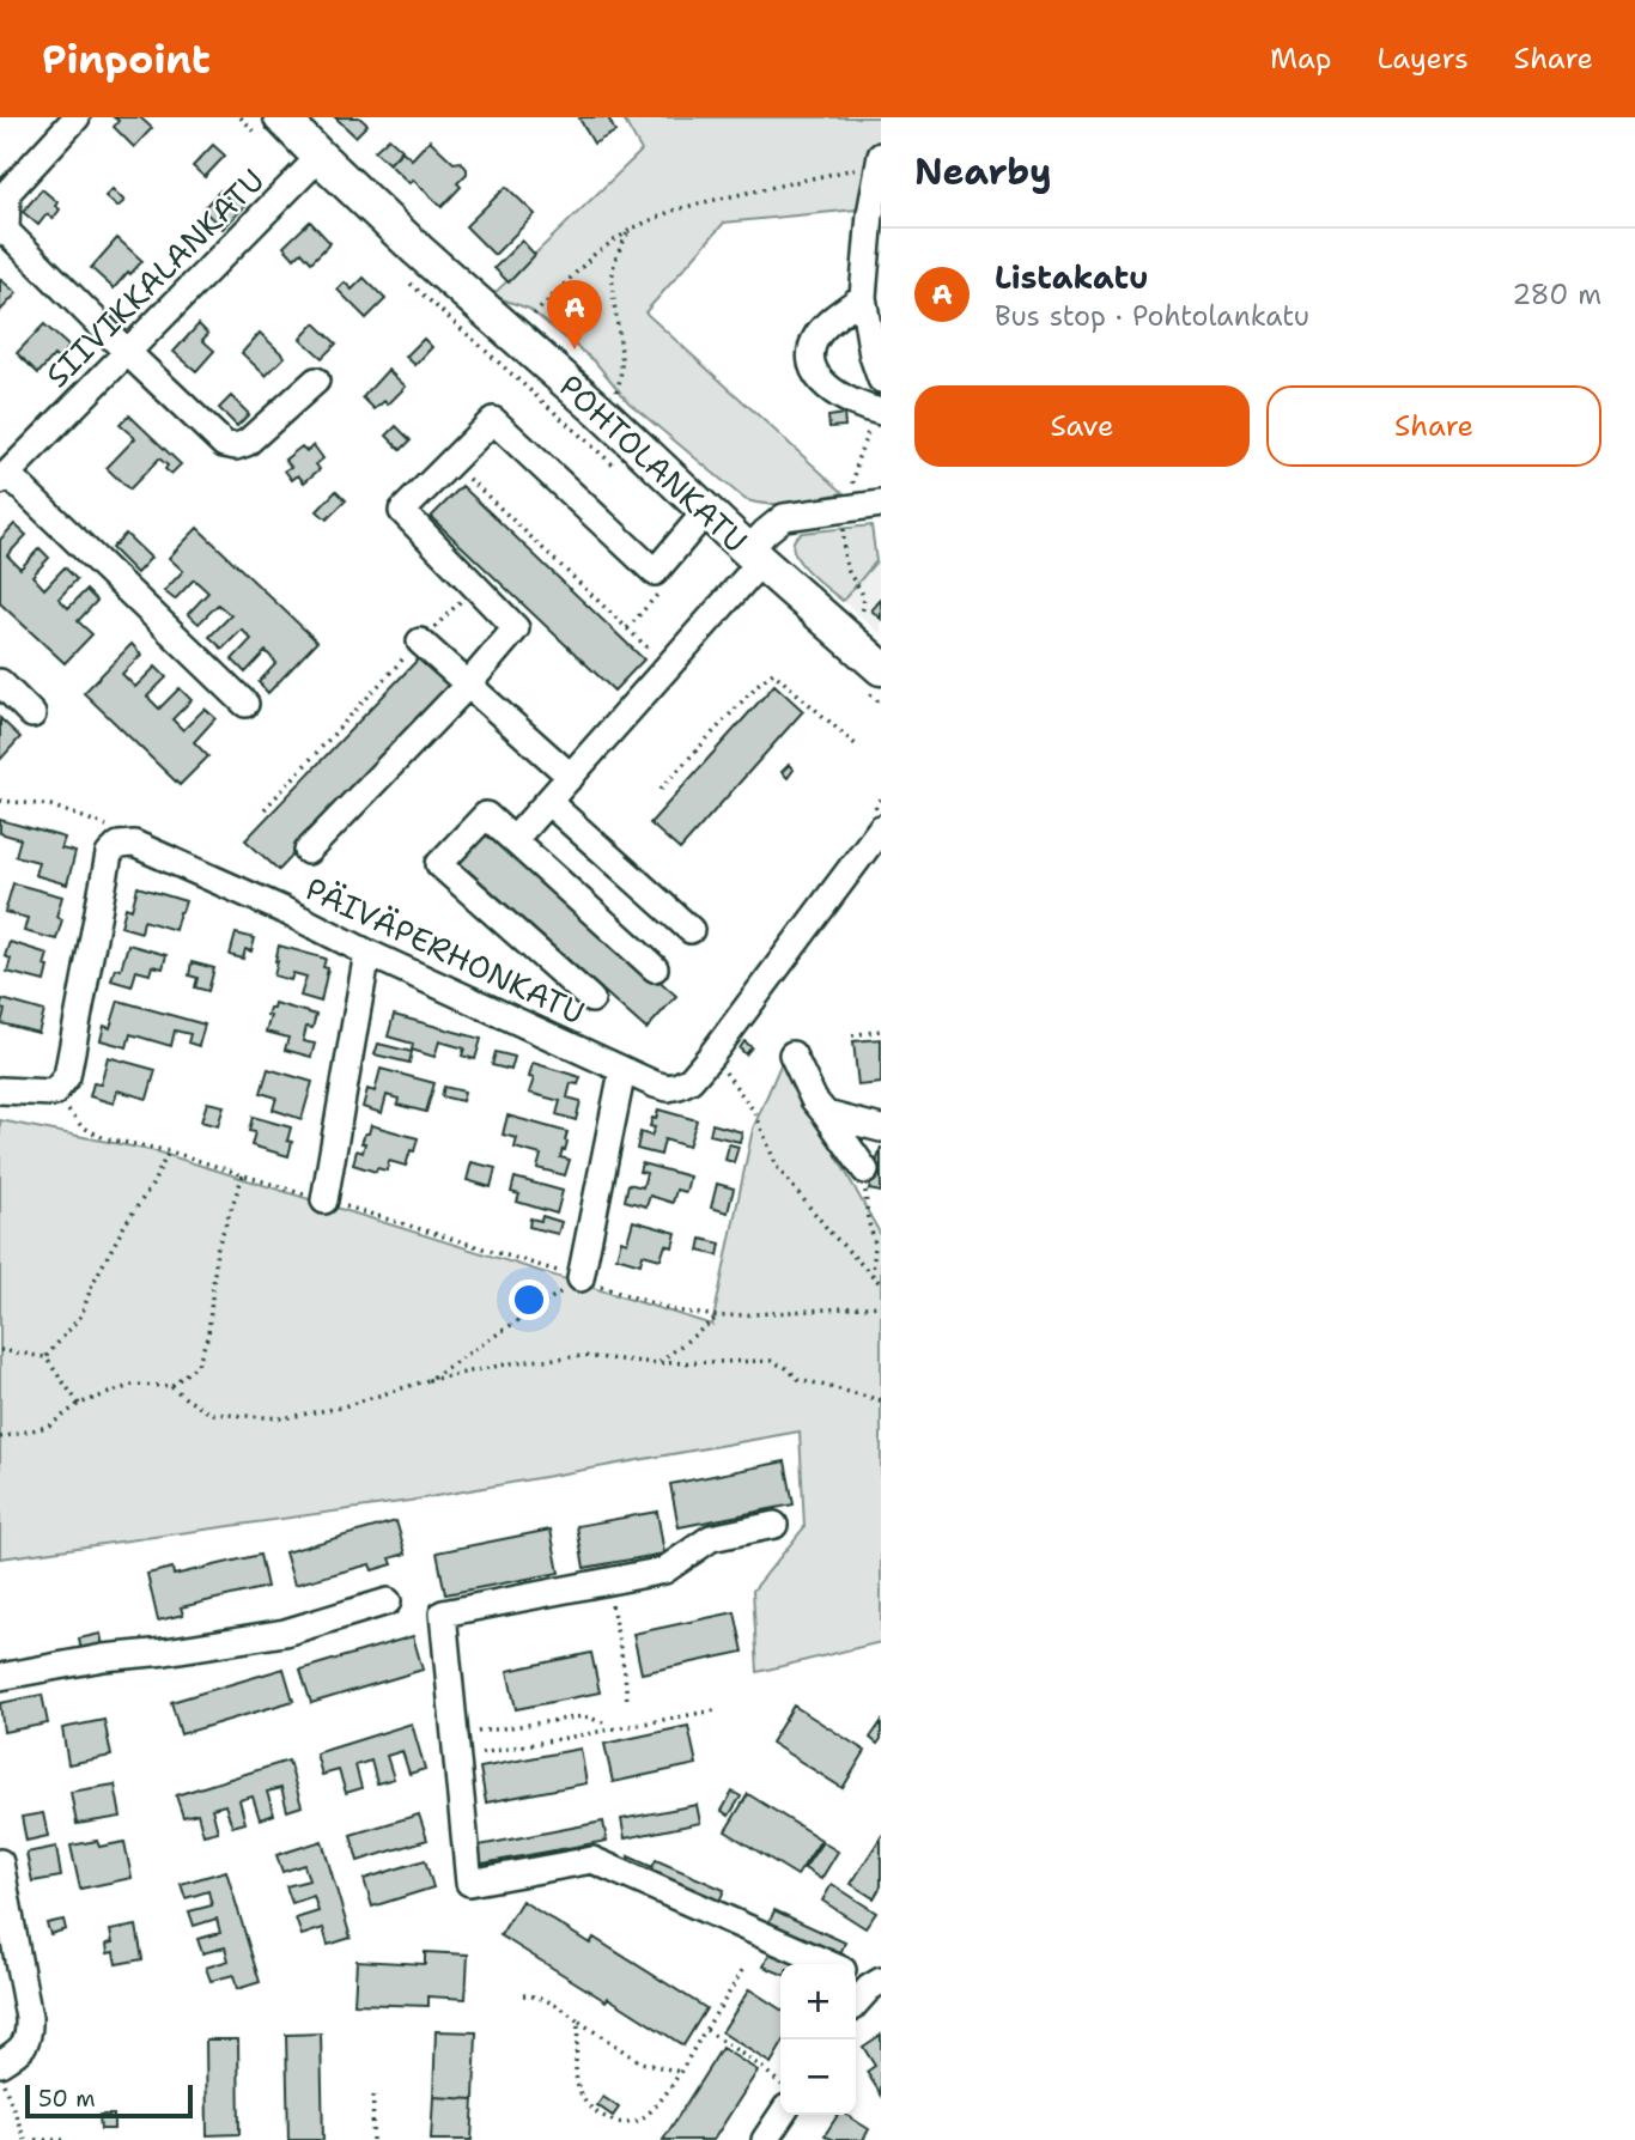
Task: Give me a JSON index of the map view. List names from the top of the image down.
{
  "streets": {
    "main road": ["POHTOLANKATU"],
    "street": ["SIIVIKKALANKATU", "PÄIVÄPERHONKATU"]
  },
  "crossings": [
    ["SIIVIKKALANKATU", "POHTOLANKATU"]
  ],
  "scale_bar": "50 m",
  "page": {
    "header": "Pinpoint",
    "nav": ["Map", "Layers", "Share"],
    "heading": "Nearby",
    "list": [
      {
        "mark": "A",
        "name": "Listakatu",
        "note": "Bus stop · Pohtolankatu",
        "value": "280 m"
      }
    ],
    "pins": "A",
    "buttons": ["Save", "Share"],
    "map_buttons": ["+", "−"],
    "scale": "50 m"
  }
}
